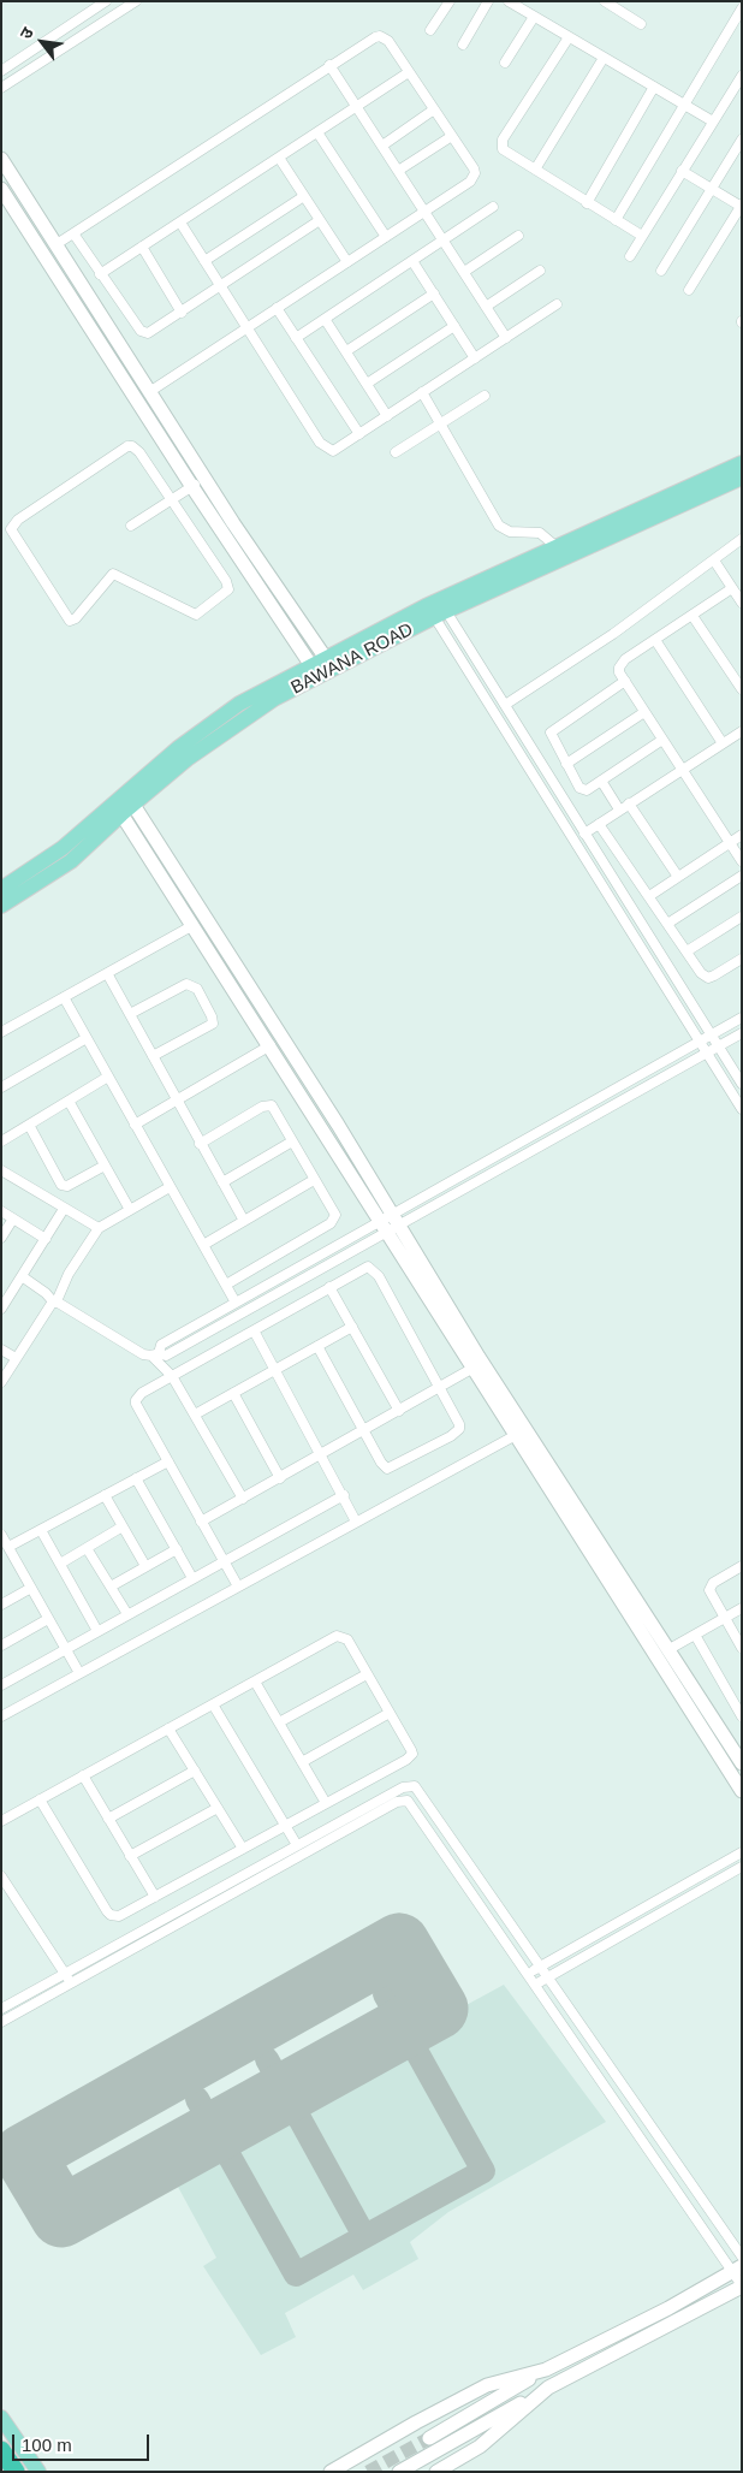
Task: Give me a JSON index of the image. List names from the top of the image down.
{
  "streets": {
    "main road": ["BAWANA ROAD"]
  },
  "scale_bar": "100 m",
  "north": "top left"
}
